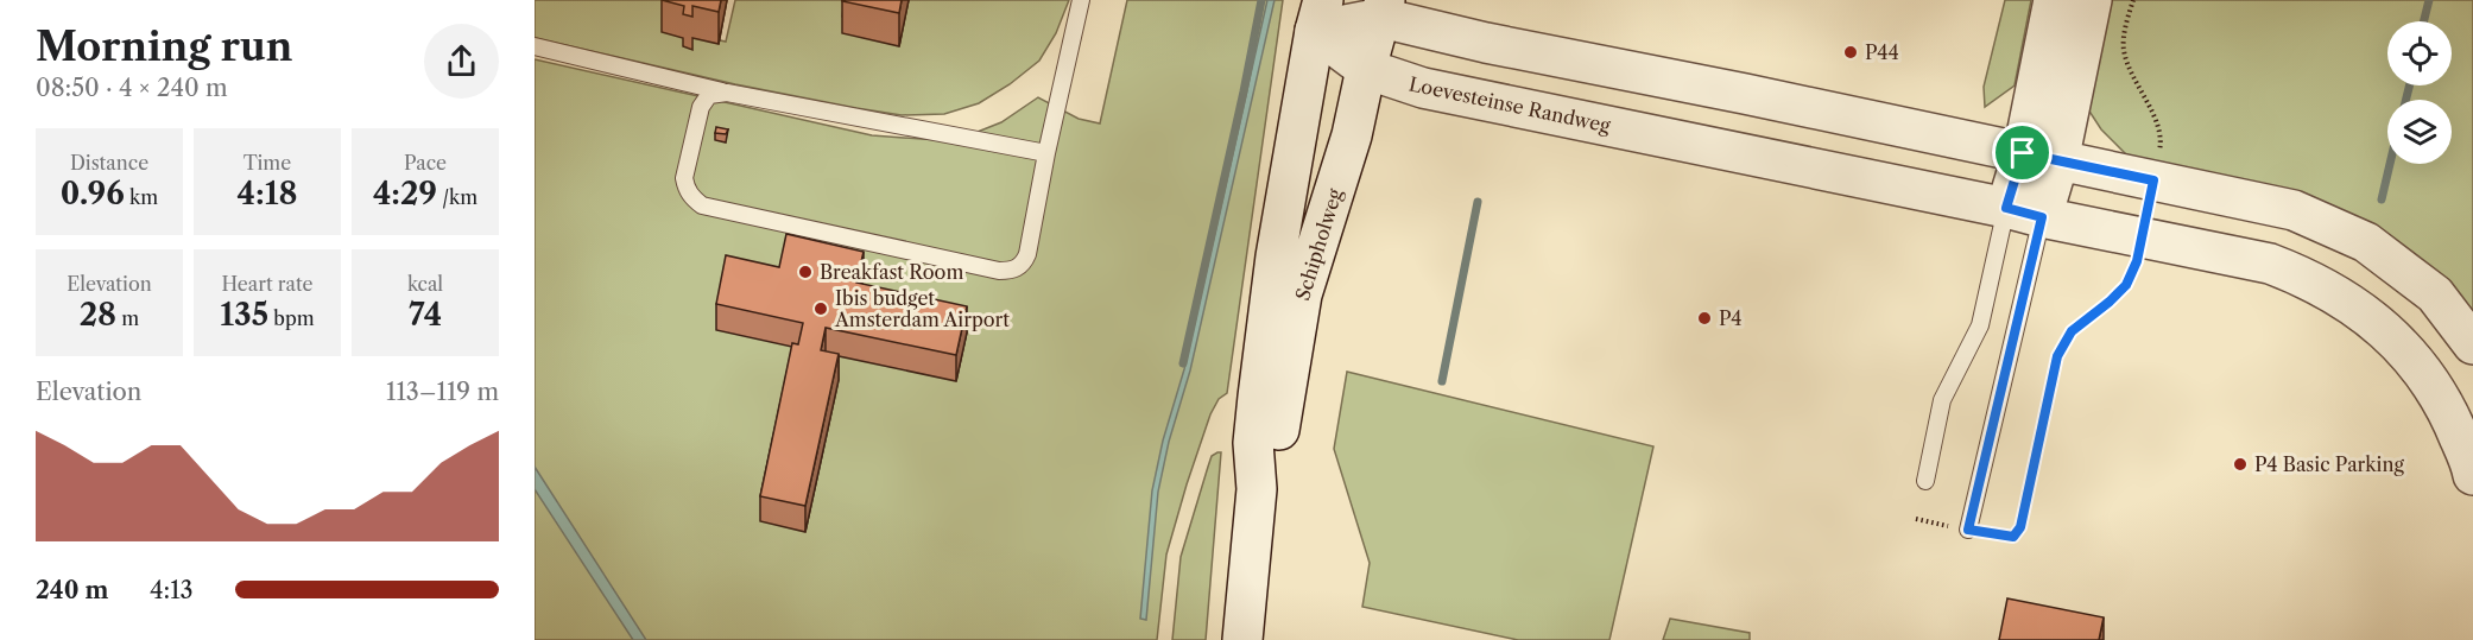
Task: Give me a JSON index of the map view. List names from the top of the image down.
{
  "streets": {
    "street": ["Loevesteinse Randweg", "Schipholweg"]
  },
  "crossings": [
    ["Loevesteinse Randweg", "Schipholweg"]
  ],
  "places": [
    "P44",
    "Breakfast Room",
    "Ibis budget Amsterdam Airport",
    "P4",
    "P4 Basic Parking"
  ],
  "page": {
    "heading": ["Morning run", "08:50 · 4 × 240 m"],
    "stats": [
      ["Distance", "0.96 km"],
      ["Time", "4:18"],
      ["Pace", "4:29 /km"],
      ["Elevation", "28 m"],
      ["Heart rate", "135 bpm"],
      ["kcal", "74"]
    ],
    "chart": ["Elevation", "113–119 m"],
    "list": [
      {
        "name": "240 m",
        "note": "4:13"
      }
    ]
  }
}
